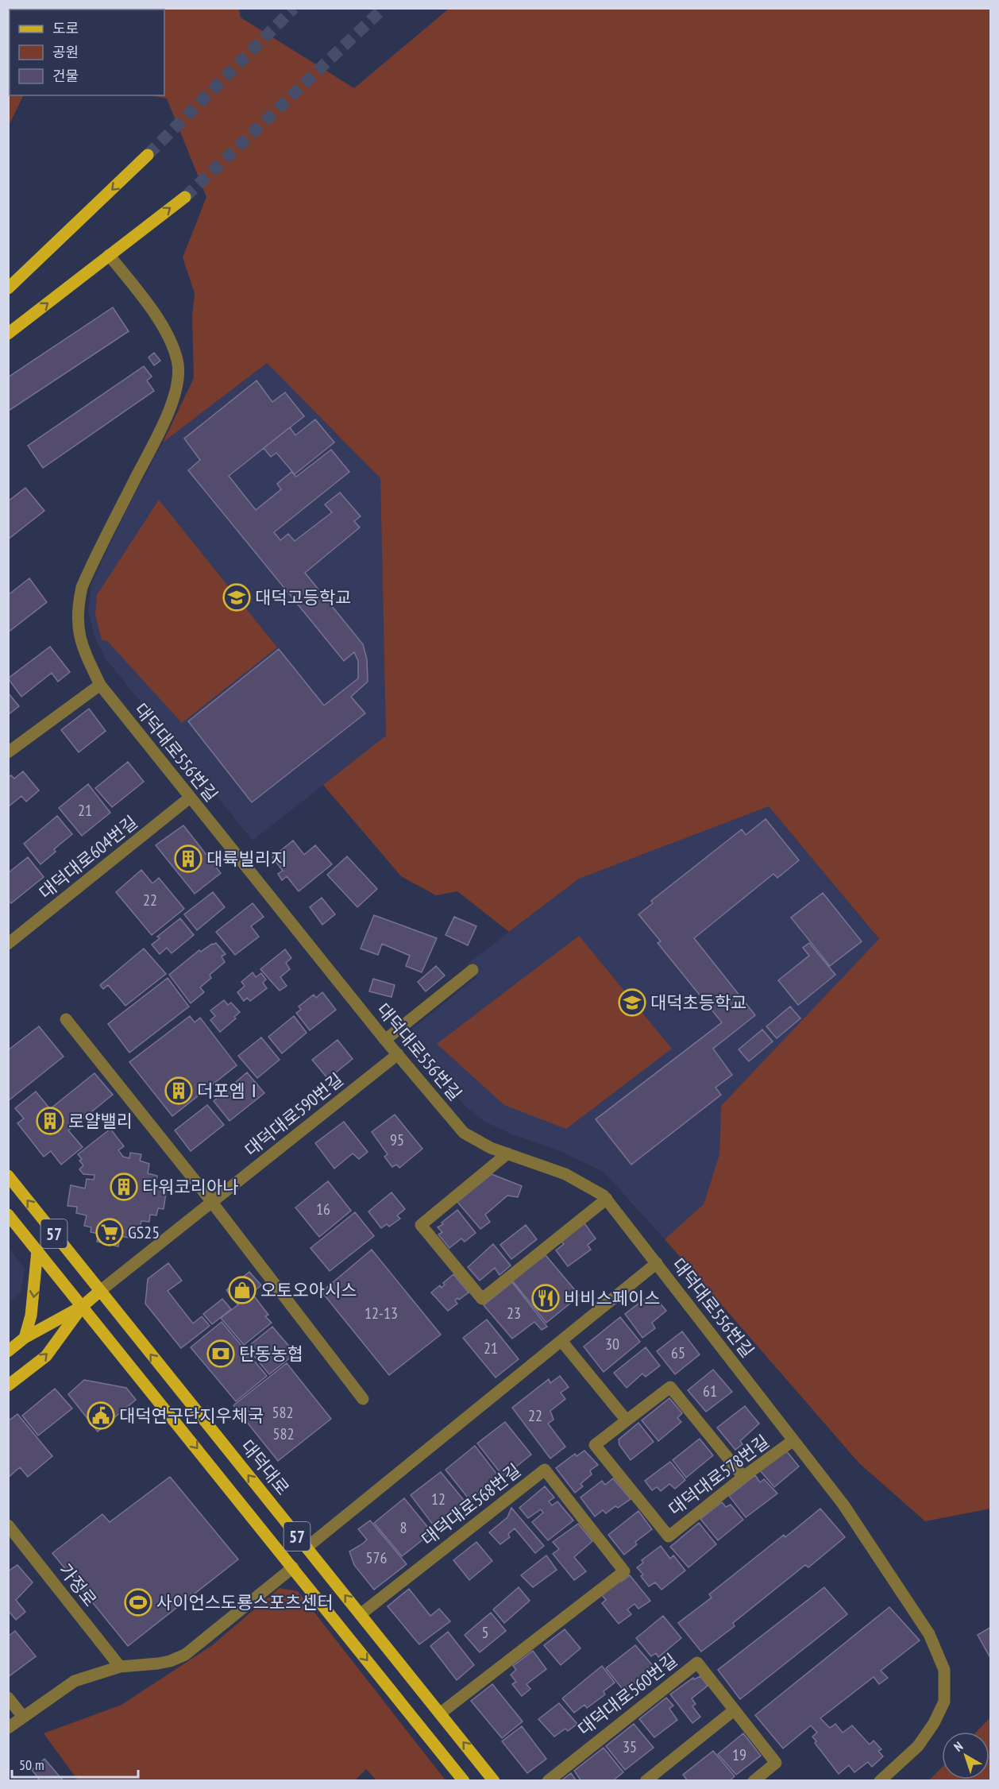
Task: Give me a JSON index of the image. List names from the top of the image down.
{
  "streets": {
    "main road": ["57", "대덕대로"],
    "street": [
      "대덕대로556번길",
      "대덕대로604번길",
      "대덕대로590번길",
      "대덕대로578번길",
      "대덕대로568번길",
      "가정로",
      "대덕대로560번길"
    ]
  },
  "crossings": [
    ["대덕대로556번길", "대덕대로604번길"],
    ["대덕대로556번길", "대덕대로590번길"],
    ["대덕대로556번길", "대덕대로578번길"],
    ["대덕대로590번길", "대덕대로"],
    ["대덕대로", "대덕대로568번길"]
  ],
  "places": {
    "school or university": ["대덕고등학교", "대덕초등학교"],
    "building": [
      "대륙빌리지",
      "더포엠Ⅰ",
      "로얄밸리",
      "타워코리아나"
    ],
    "supermarket": ["GS25"],
    "shop": ["오토오아시스"],
    "restaurant": ["비비스페이스"],
    "bank": ["탄동농협"],
    "public building": ["대덕연구단지우체국"],
    "sports": ["사이언스도룡스포츠센터"]
  },
  "house_numbers": [
    "21",
    "22",
    "95",
    "16",
    "12-13",
    "23",
    "30",
    "21",
    "65",
    "61",
    "582",
    "22",
    "582",
    "12",
    "8",
    "576",
    "5",
    "35",
    "19"
  ],
  "legend": ["도로", "공원", "건물"],
  "scale_bar": "50 m",
  "north": "top left"
}
